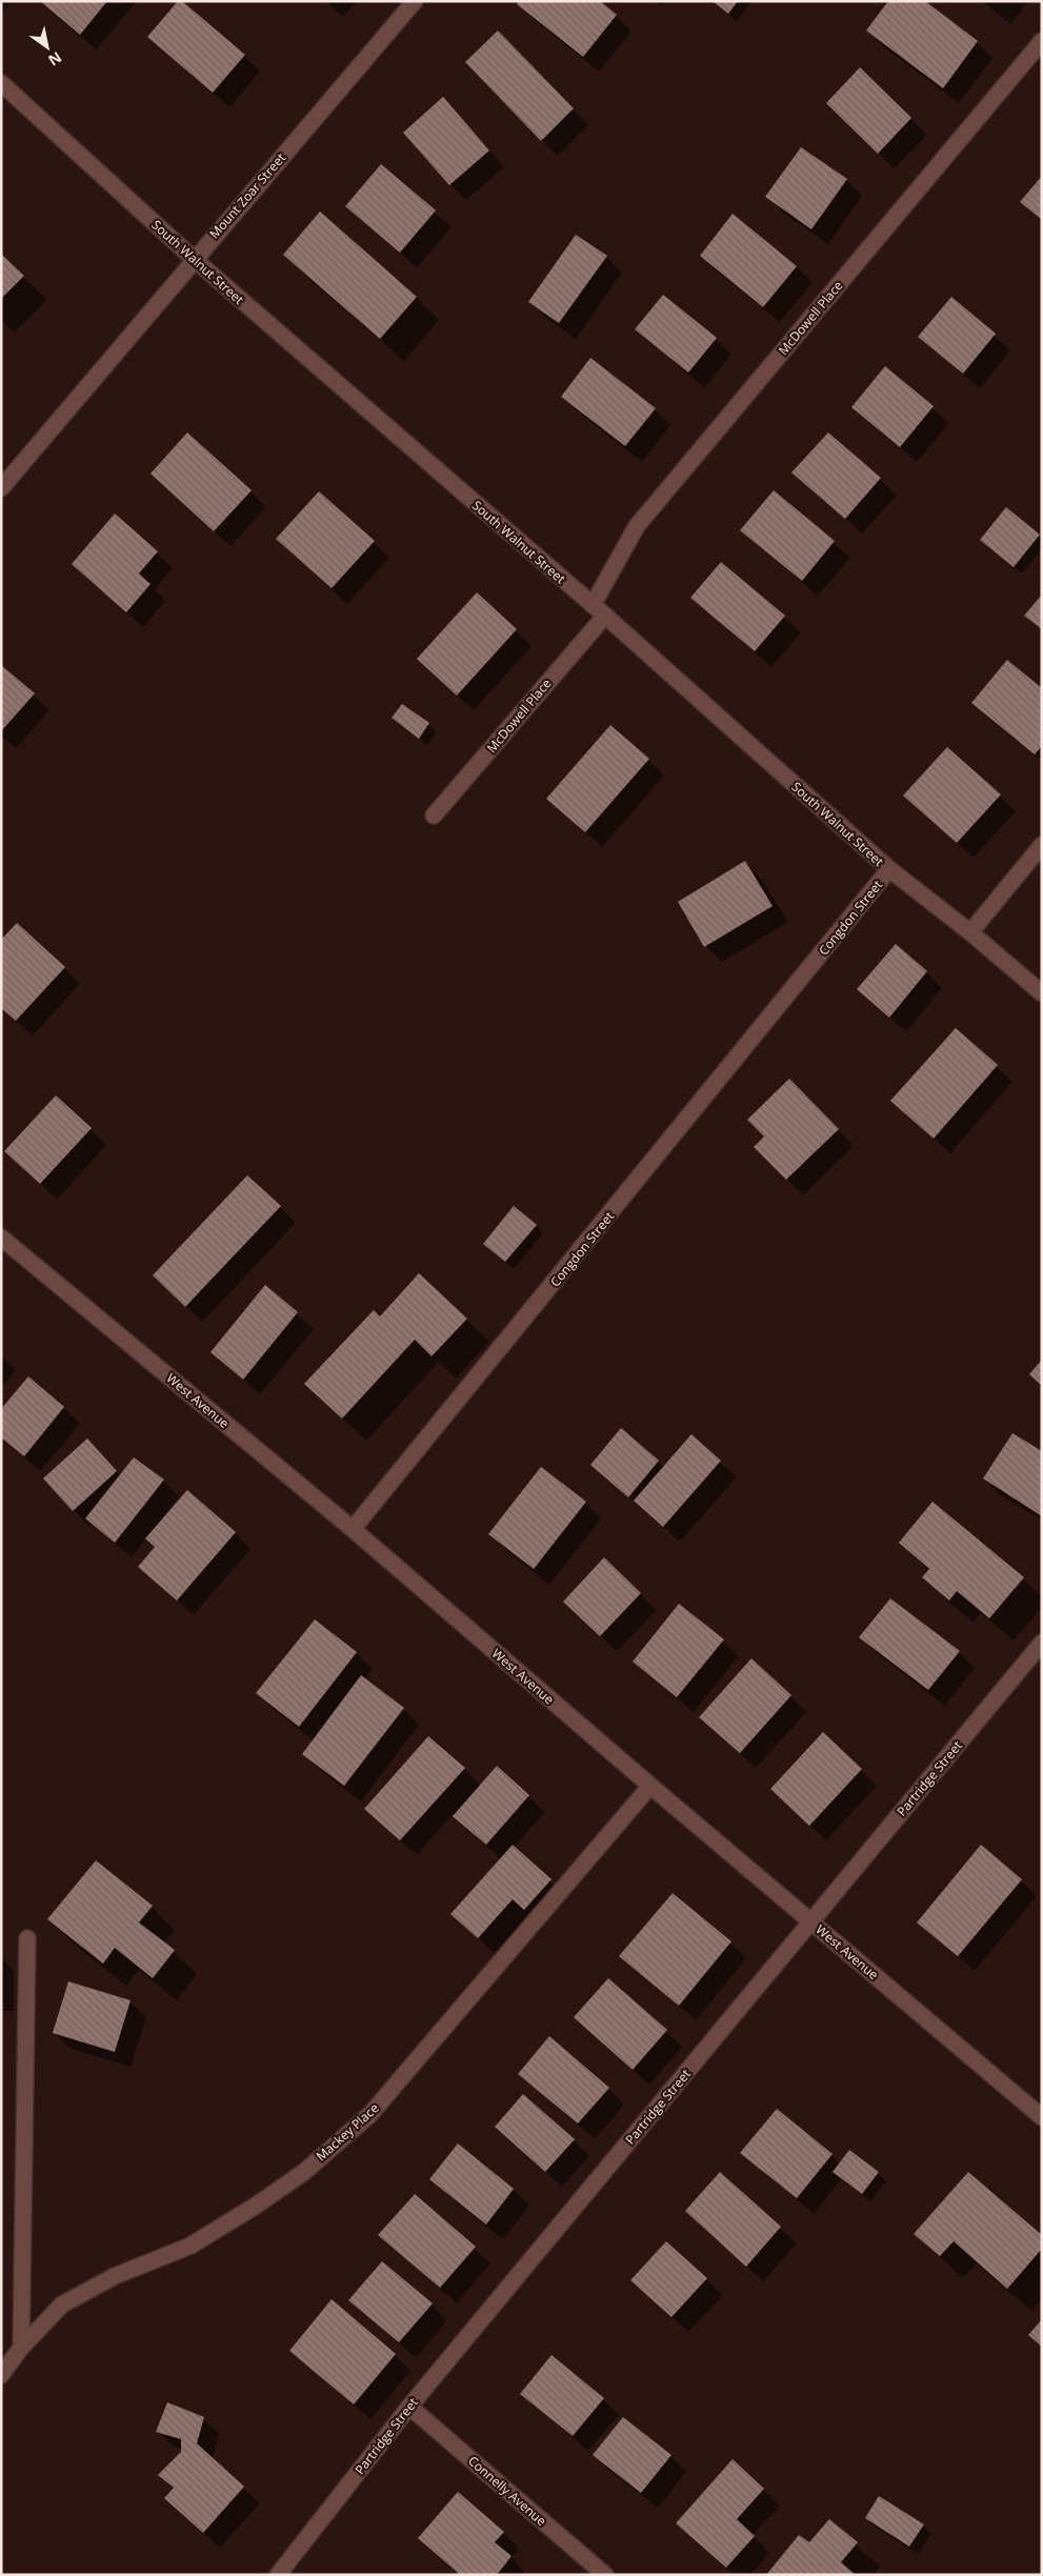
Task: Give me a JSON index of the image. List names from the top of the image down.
{
  "streets": {
    "street": [
      "Mount Zoar Street",
      "South Walnut Street",
      "McDowell Place",
      "Congdon Street",
      "West Avenue",
      "Partridge Street",
      "Mackey Place",
      "Connelly Avenue"
    ]
  },
  "crossings": [
    ["Mount Zoar Street", "South Walnut Street"],
    ["South Walnut Street", "McDowell Place"],
    ["South Walnut Street", "Congdon Street"],
    ["Congdon Street", "West Avenue"],
    ["West Avenue", "Partridge Street"],
    ["West Avenue", "Mackey Place"],
    ["Partridge Street", "Connelly Avenue"]
  ],
  "north": "bottom right"
}
